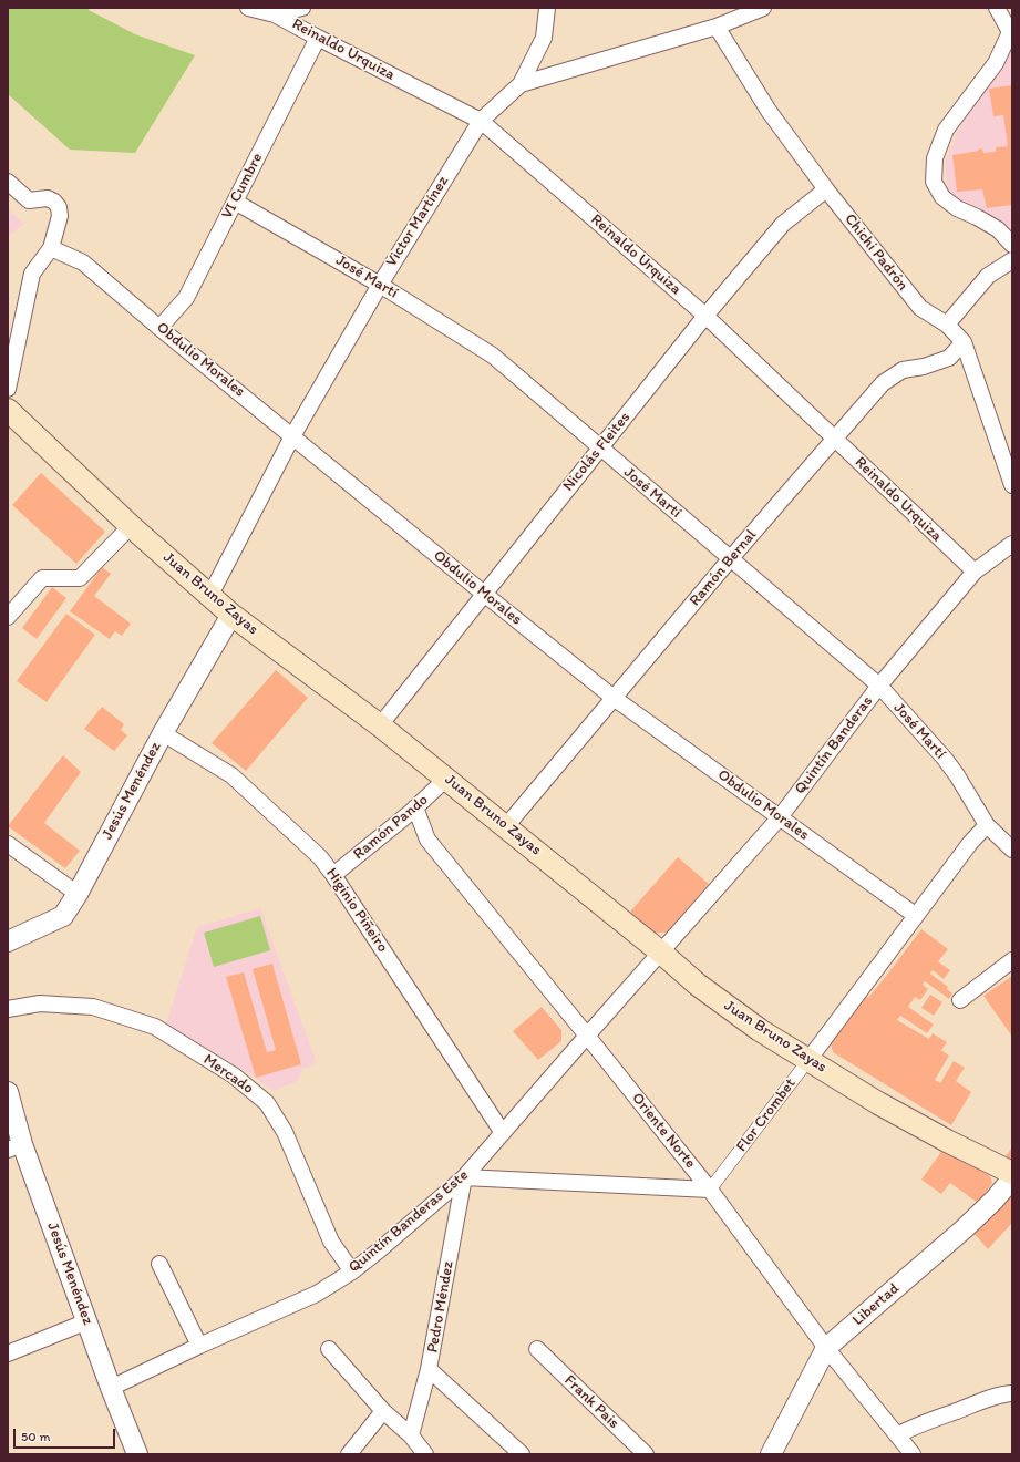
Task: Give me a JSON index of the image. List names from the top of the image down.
{
  "streets": {
    "main road": ["Juan Bruno Zayas"],
    "street": [
      "Reinaldo Urquiza",
      "VI Cumbre",
      "Victor Martínez",
      "Chichi Padrón",
      "José Martí",
      "Obdulio Morales",
      "Nicolás Fleites",
      "Ramón Bernal",
      "Quintín Banderas",
      "Jesús Menéndez",
      "Ramón Pando",
      "Higinio Piñeiro",
      "Mercado",
      "Flor Crombet",
      "Oriente Norte",
      "Quintín Banderas Este",
      "Libertad",
      "Pedro Méndez",
      "Frank Pais"
    ]
  },
  "crossings": [
    ["Reinaldo Urquiza", "VI Cumbre"],
    ["Reinaldo Urquiza", "Victor Martínez"],
    ["Reinaldo Urquiza", "Nicolás Fleites"],
    ["Reinaldo Urquiza", "Ramón Bernal"],
    ["Reinaldo Urquiza", "Quintín Banderas"],
    ["VI Cumbre", "José Martí"],
    ["VI Cumbre", "Obdulio Morales"],
    ["Victor Martínez", "Chichi Padrón"],
    ["Victor Martínez", "José Martí"],
    ["Victor Martínez", "Obdulio Morales"],
    ["Victor Martínez", "Juan Bruno Zayas"],
    ["Chichi Padrón", "Nicolás Fleites"],
    ["Chichi Padrón", "Ramón Bernal"],
    ["José Martí", "Nicolás Fleites"],
    ["José Martí", "Ramón Bernal"],
    ["José Martí", "Quintín Banderas"],
    ["José Martí", "Flor Crombet"],
    ["Obdulio Morales", "Nicolás Fleites"],
    ["Obdulio Morales", "Ramón Bernal"],
    ["Obdulio Morales", "Quintín Banderas"],
    ["Obdulio Morales", "Flor Crombet"],
    ["Nicolás Fleites", "Juan Bruno Zayas"],
    ["Ramón Bernal", "Juan Bruno Zayas"],
    ["Juan Bruno Zayas", "Quintín Banderas"],
    ["Juan Bruno Zayas", "Jesús Menéndez"],
    ["Juan Bruno Zayas", "Ramón Pando"],
    ["Juan Bruno Zayas", "Flor Crombet"],
    ["Juan Bruno Zayas", "Quintín Banderas Este"],
    ["Quintín Banderas", "Quintín Banderas Este"],
    ["Jesús Menéndez", "Higinio Piñeiro"],
    ["Jesús Menéndez", "Quintín Banderas Este"],
    ["Ramón Pando", "Higinio Piñeiro"],
    ["Ramón Pando", "Oriente Norte"],
    ["Higinio Piñeiro", "Quintín Banderas Este"],
    ["Mercado", "Quintín Banderas Este"],
    ["Flor Crombet", "Oriente Norte"],
    ["Oriente Norte", "Quintín Banderas Este"],
    ["Oriente Norte", "Libertad"],
    ["Quintín Banderas Este", "Pedro Méndez"]
  ],
  "scale_bar": "50 m"
}
